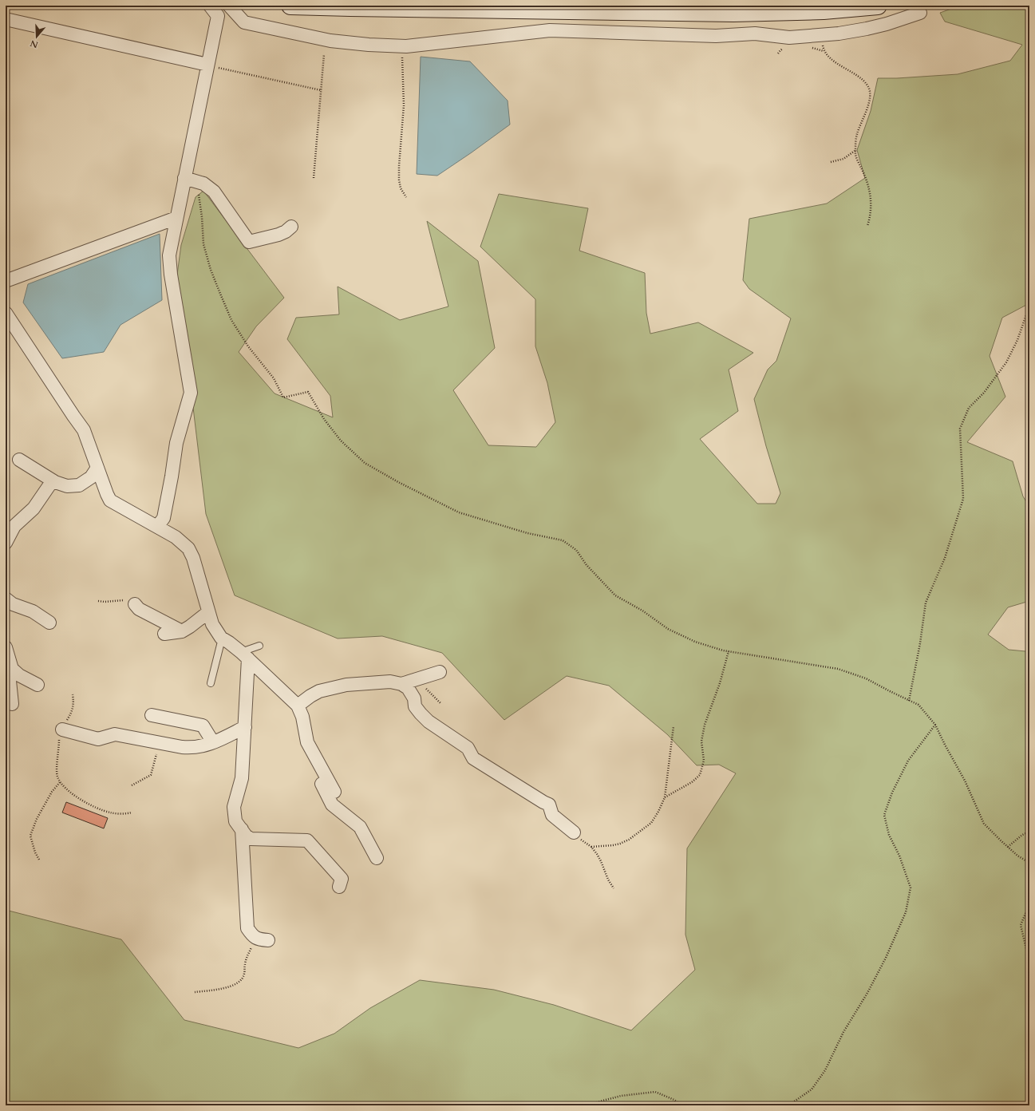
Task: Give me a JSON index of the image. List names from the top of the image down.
{
  "north": "bottom"
}
